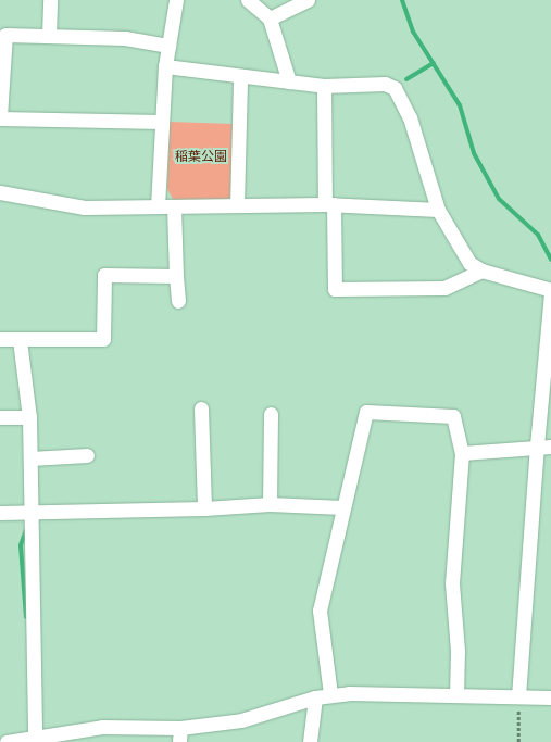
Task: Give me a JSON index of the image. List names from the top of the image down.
{
  "parks": ["稲葉公園"]
}
